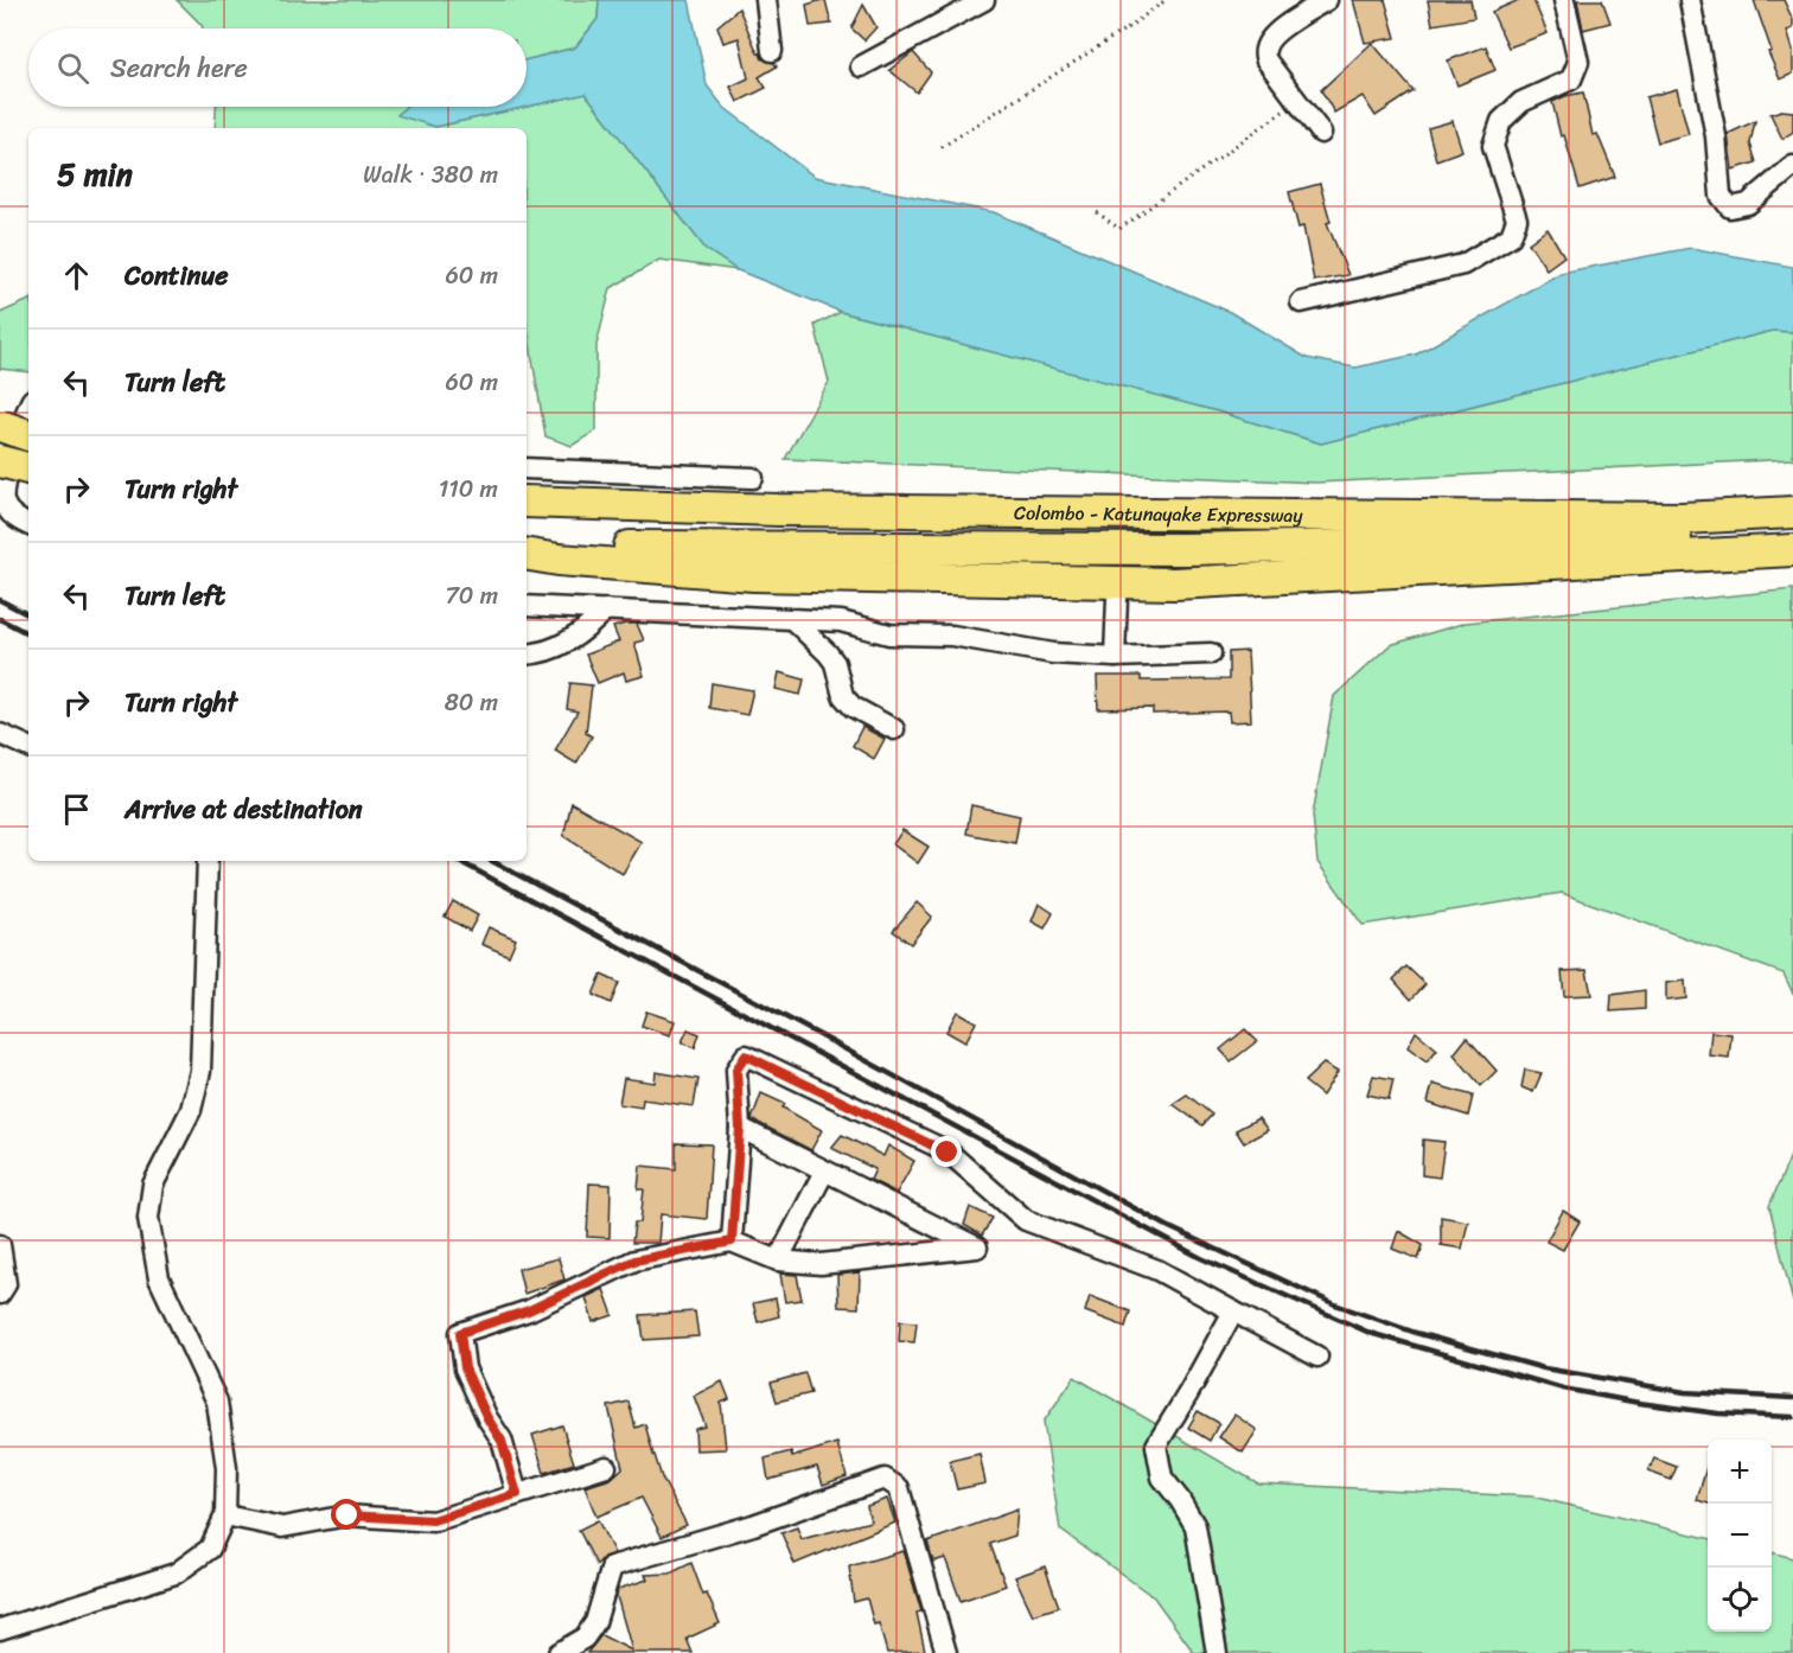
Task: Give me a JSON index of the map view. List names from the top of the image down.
{
  "streets": {
    "highway": ["Colombo - Katunayake Expressway"]
  },
  "page": {
    "search": "Search here",
    "heading": ["5 min", "Walk · 380 m"],
    "list": [
      ["Continue", "60 m"],
      ["Turn left", "60 m"],
      ["Turn right", "110 m"],
      ["Turn left", "70 m"],
      ["Turn right", "80 m"],
      "Arrive at destination"
    ],
    "map_buttons": ["+", "−"]
  }
}
